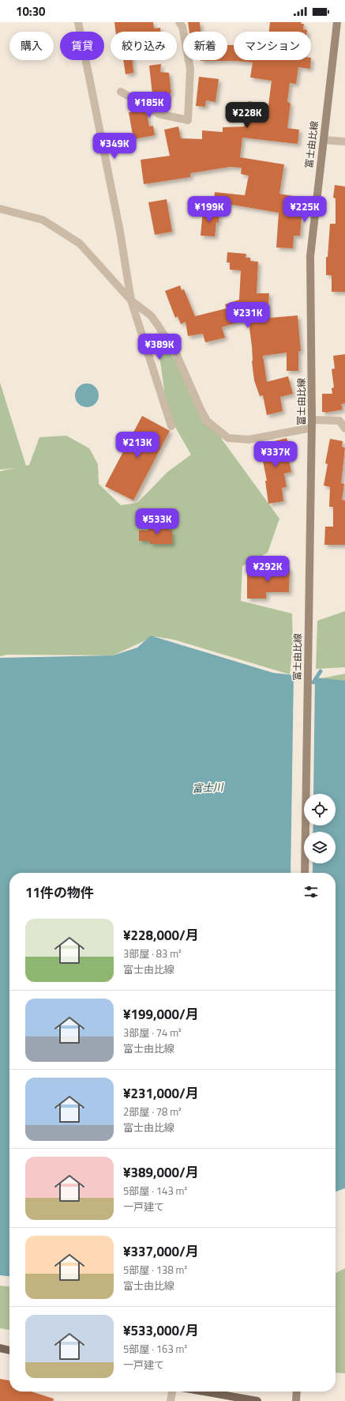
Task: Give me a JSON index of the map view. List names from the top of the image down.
{
  "streets": {
    "main road": ["富士由比線"]
  },
  "water": ["富士川"],
  "page": {
    "status": "10:30",
    "chip": [
      "購入",
      "賃貸",
      "絞り込み",
      "新着",
      "マンション"
    ],
    "price": [
      "¥185K",
      "¥228K",
      "¥349K",
      "¥199K",
      "¥225K",
      "¥231K",
      "¥389K",
      "¥213K",
      "¥337K",
      "¥533K",
      "¥292K"
    ],
    "heading": "11件の物件",
    "list": [
      {
        "name": "¥228,000/月",
        "note": "3部屋 · 83 m² · 富士由比線"
      },
      {
        "name": "¥199,000/月",
        "note": "3部屋 · 74 m² · 富士由比線"
      },
      {
        "name": "¥231,000/月",
        "note": "2部屋 · 78 m² · 富士由比線"
      },
      {
        "name": "¥389,000/月",
        "note": "5部屋 · 143 m² · 一戸建て"
      },
      {
        "name": "¥337,000/月",
        "note": "5部屋 · 138 m² · 富士由比線"
      },
      {
        "name": "¥533,000/月",
        "note": "5部屋 · 163 m² · 一戸建て"
      }
    ]
  }
}
